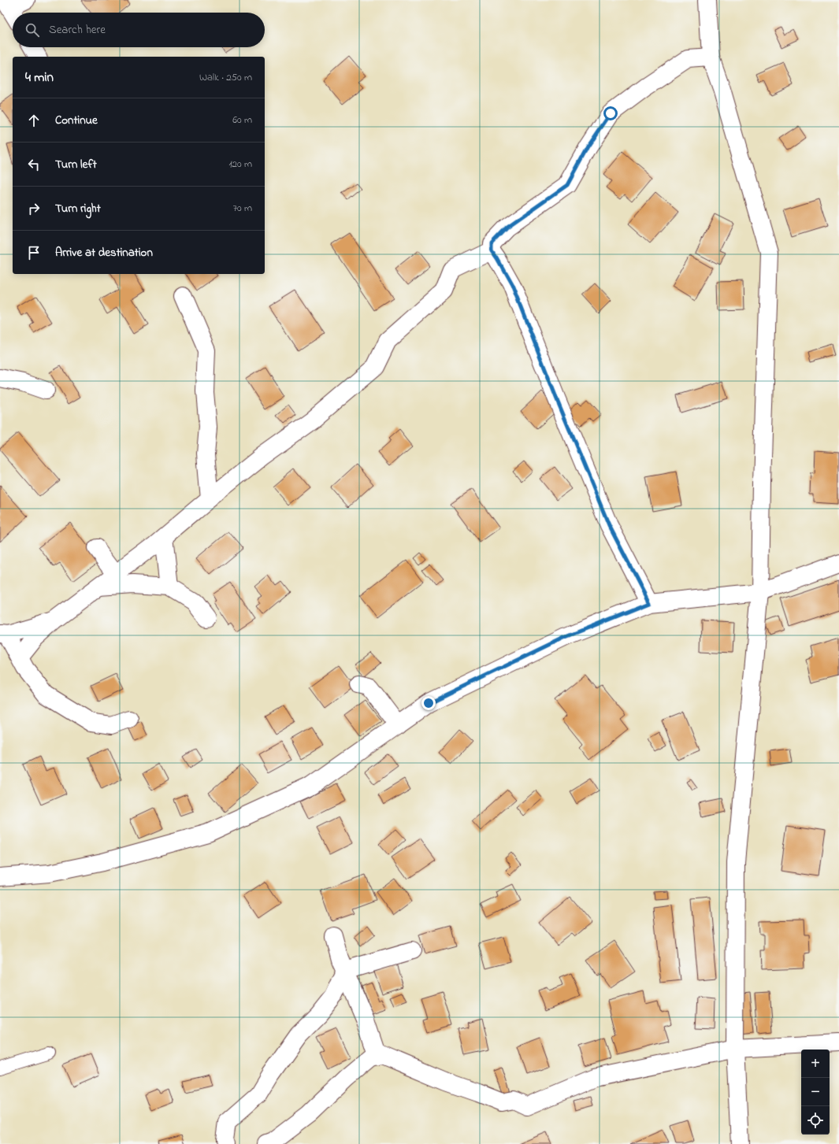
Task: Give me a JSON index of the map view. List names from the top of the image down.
{
  "page": {
    "search": "Search here",
    "heading": ["4 min", "Walk · 250 m"],
    "list": [
      ["Continue", "60 m"],
      ["Turn left", "120 m"],
      ["Turn right", "70 m"],
      "Arrive at destination"
    ],
    "map_buttons": ["+", "−"]
  }
}
